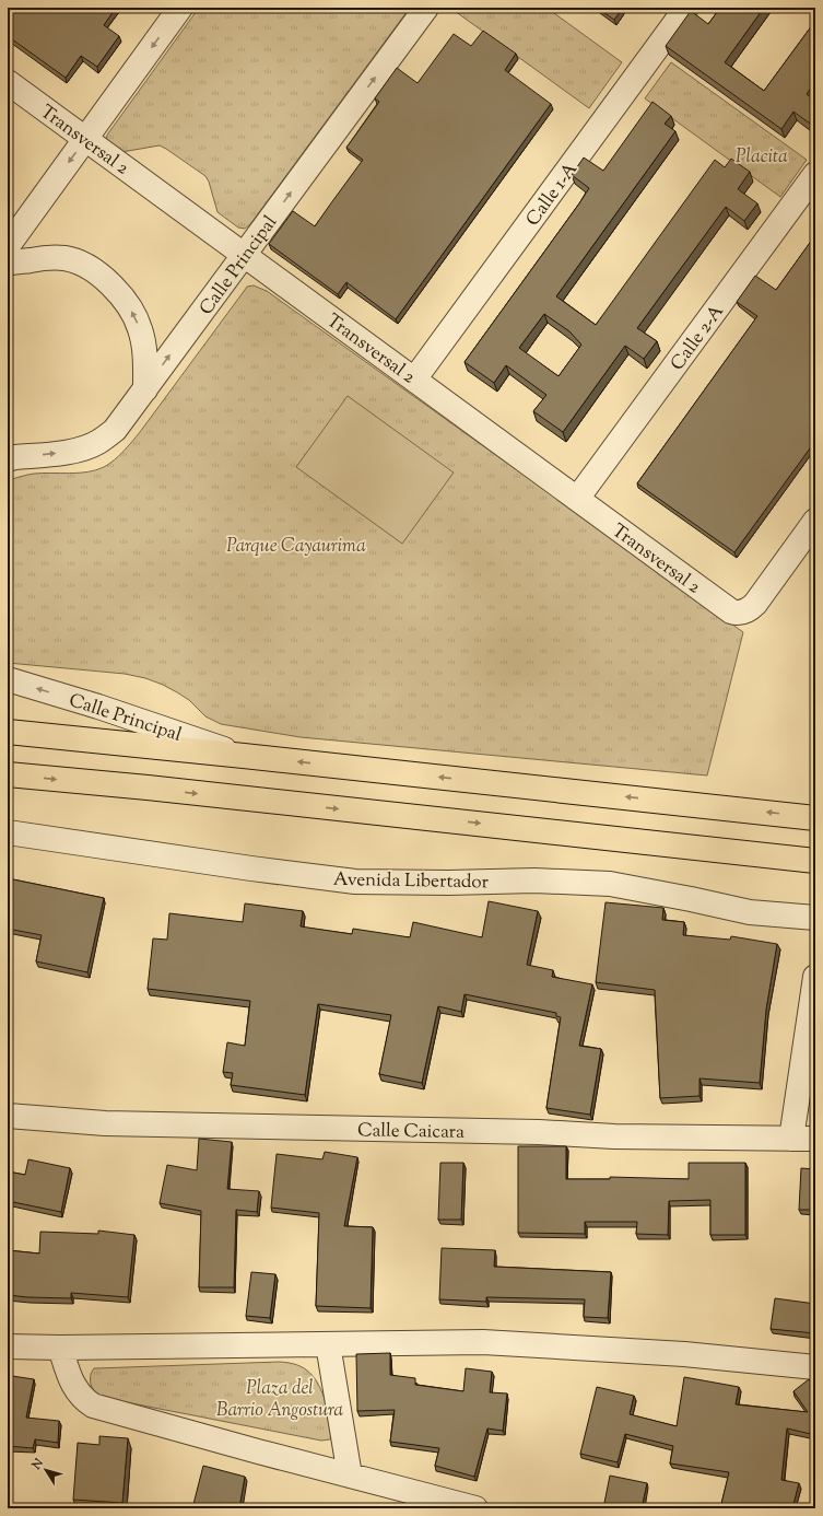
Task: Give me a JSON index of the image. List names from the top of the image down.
{
  "streets": {
    "street": [
      "Transversal 2",
      "Calle 1-A",
      "Calle Principal",
      "Calle 2-A",
      "Avenida Libertador",
      "Calle Caicara"
    ]
  },
  "crossings": [
    ["Transversal 2", "Calle 1-A"],
    ["Transversal 2", "Calle Principal"],
    ["Transversal 2", "Calle 2-A"]
  ],
  "parks": ["Placita", "Parque Cayaurima", "Plaza del Barrio Angostura"],
  "north": "top left"
}
